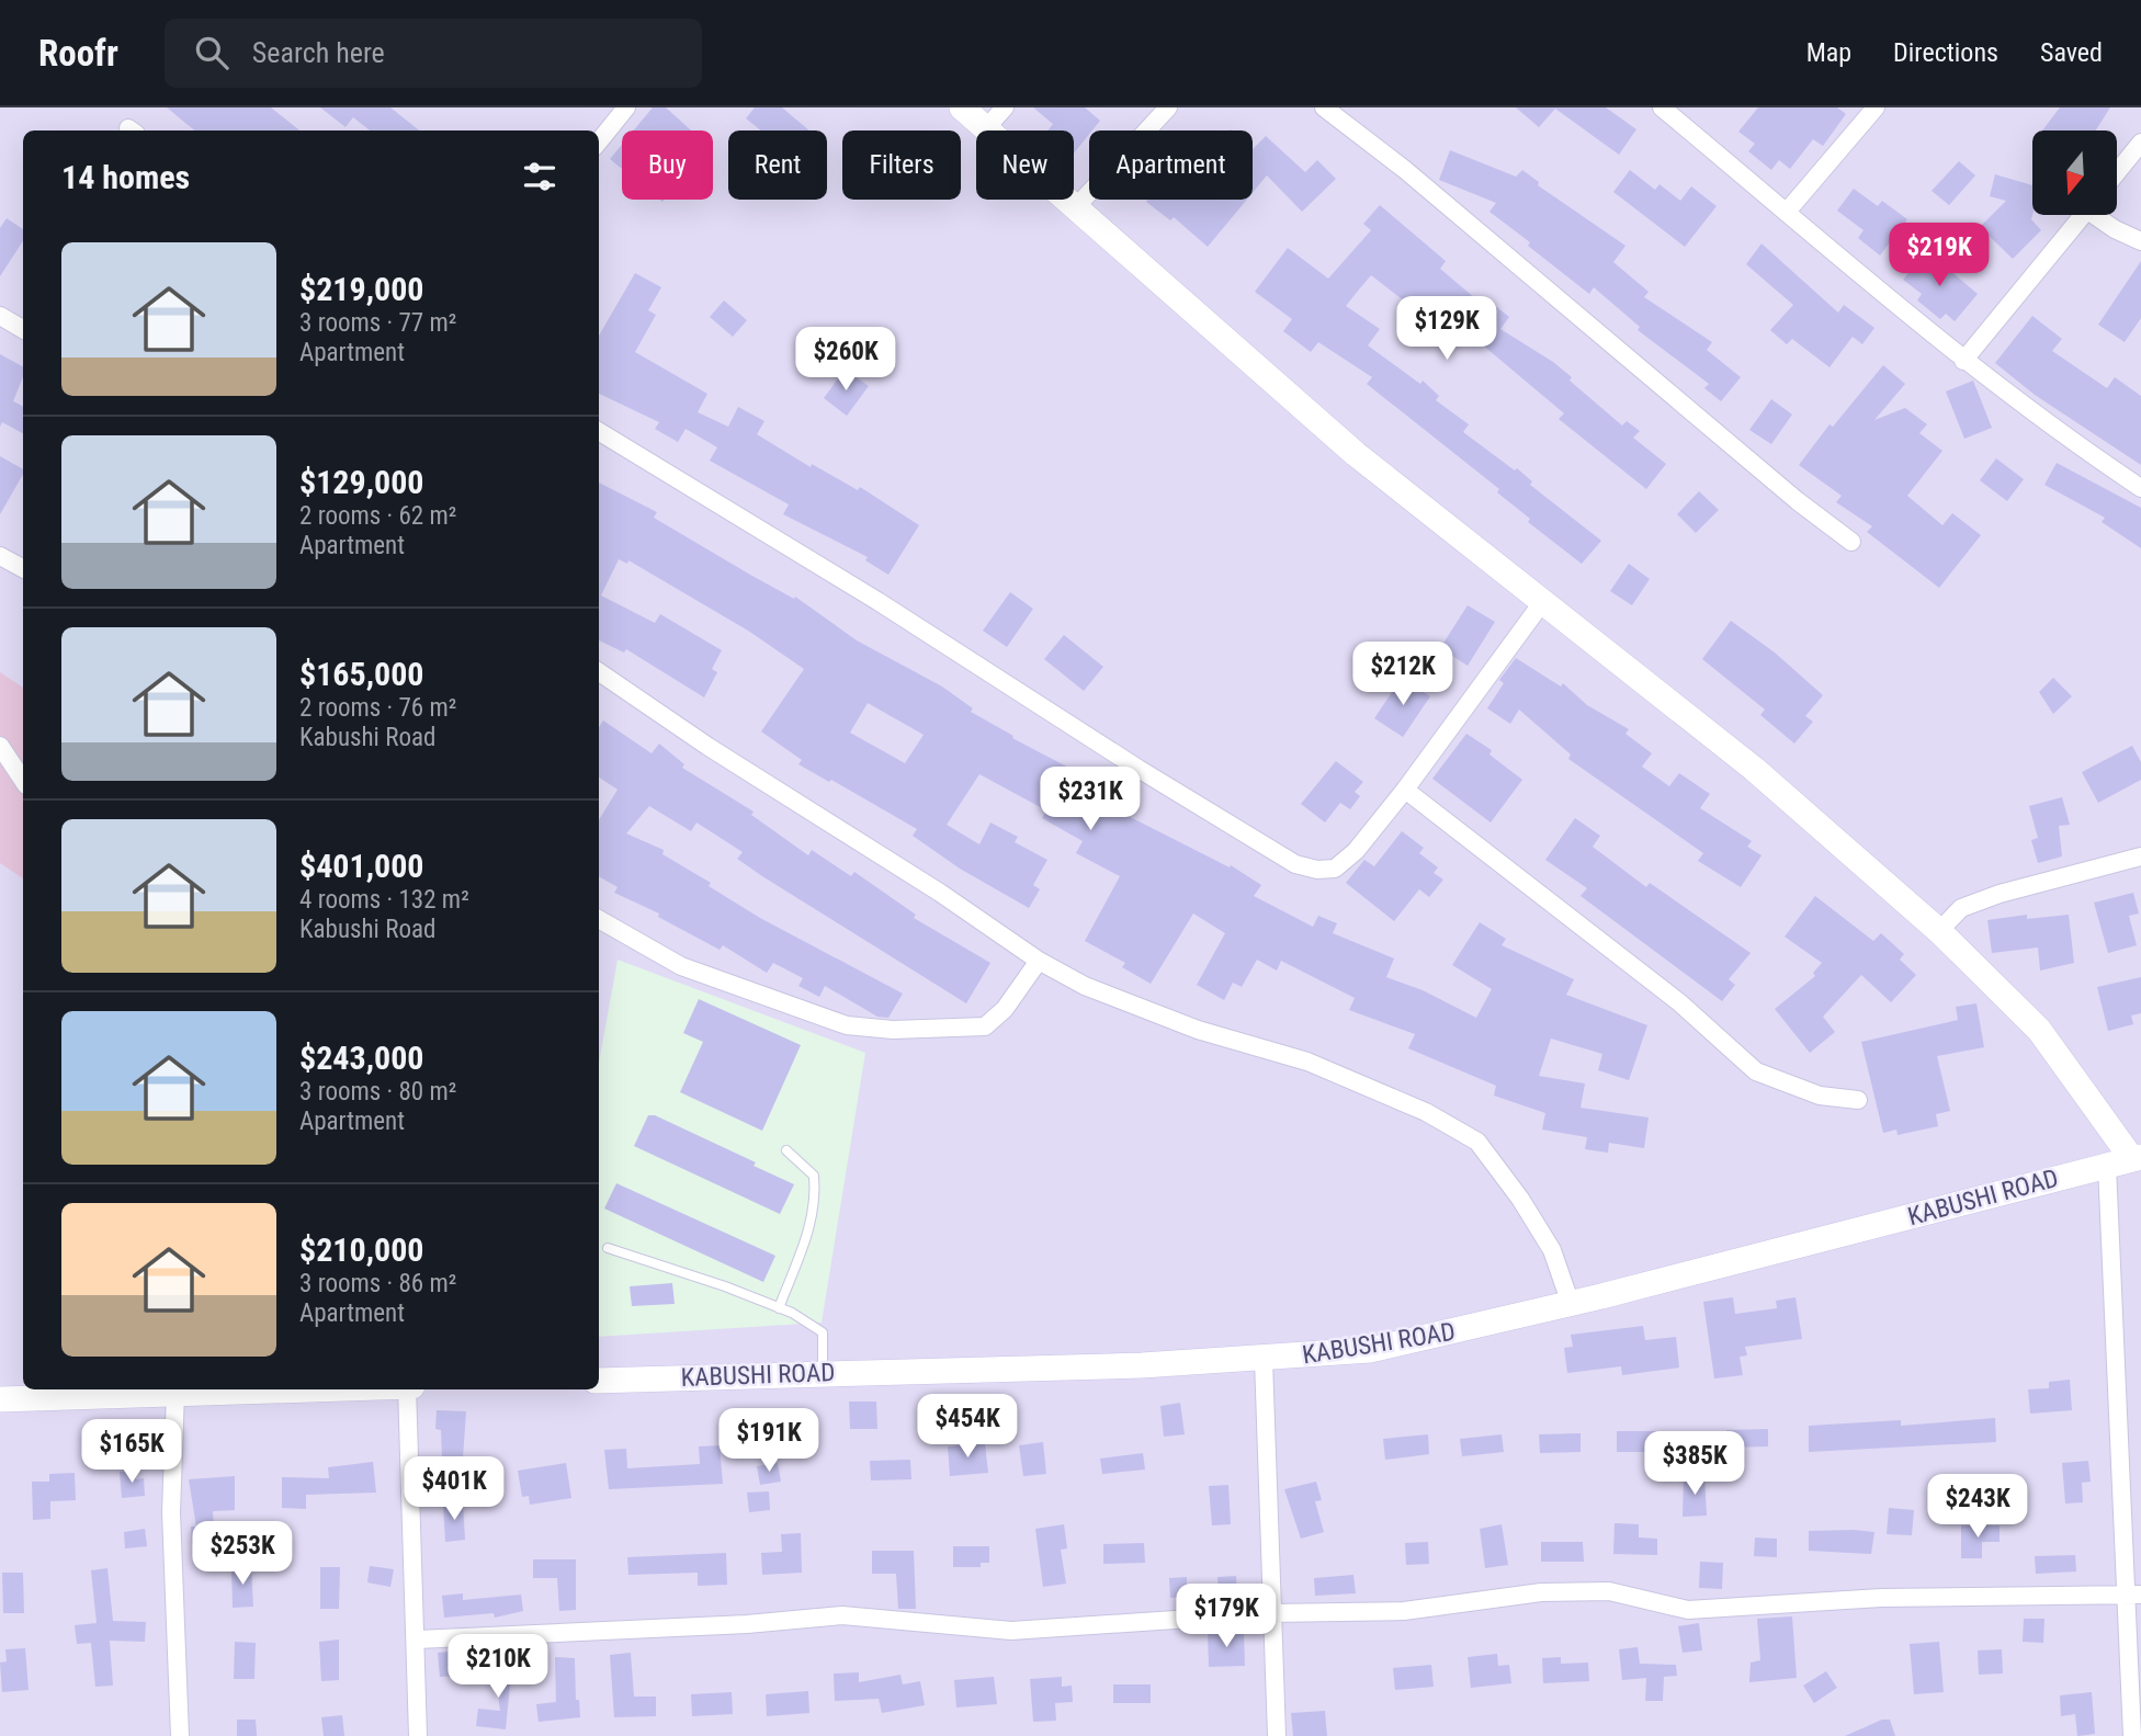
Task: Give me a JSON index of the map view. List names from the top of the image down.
{
  "streets": {
    "main road": ["KABUSHI ROAD"]
  },
  "north": "bottom",
  "page": {
    "header": "Roofr",
    "search": "Search here",
    "nav": ["Map", "Directions", "Saved"],
    "chip": [
      "Buy",
      "Rent",
      "Filters",
      "New",
      "Apartment"
    ],
    "heading": "14 homes",
    "price": [
      "$219K",
      "$129K",
      "$260K",
      "$212K",
      "$231K",
      "$454K",
      "$191K",
      "$165K",
      "$385K",
      "$401K",
      "$243K",
      "$253K",
      "$179K",
      "$210K"
    ],
    "list": [
      {
        "name": "$219,000",
        "note": "3 rooms · 77 m² · Apartment"
      },
      {
        "name": "$129,000",
        "note": "2 rooms · 62 m² · Apartment"
      },
      {
        "name": "$165,000",
        "note": "2 rooms · 76 m² · Kabushi Road"
      },
      {
        "name": "$401,000",
        "note": "4 rooms · 132 m² · Kabushi Road"
      },
      {
        "name": "$243,000",
        "note": "3 rooms · 80 m² · Apartment"
      },
      {
        "name": "$210,000",
        "note": "3 rooms · 86 m² · Apartment"
      }
    ]
  }
}
